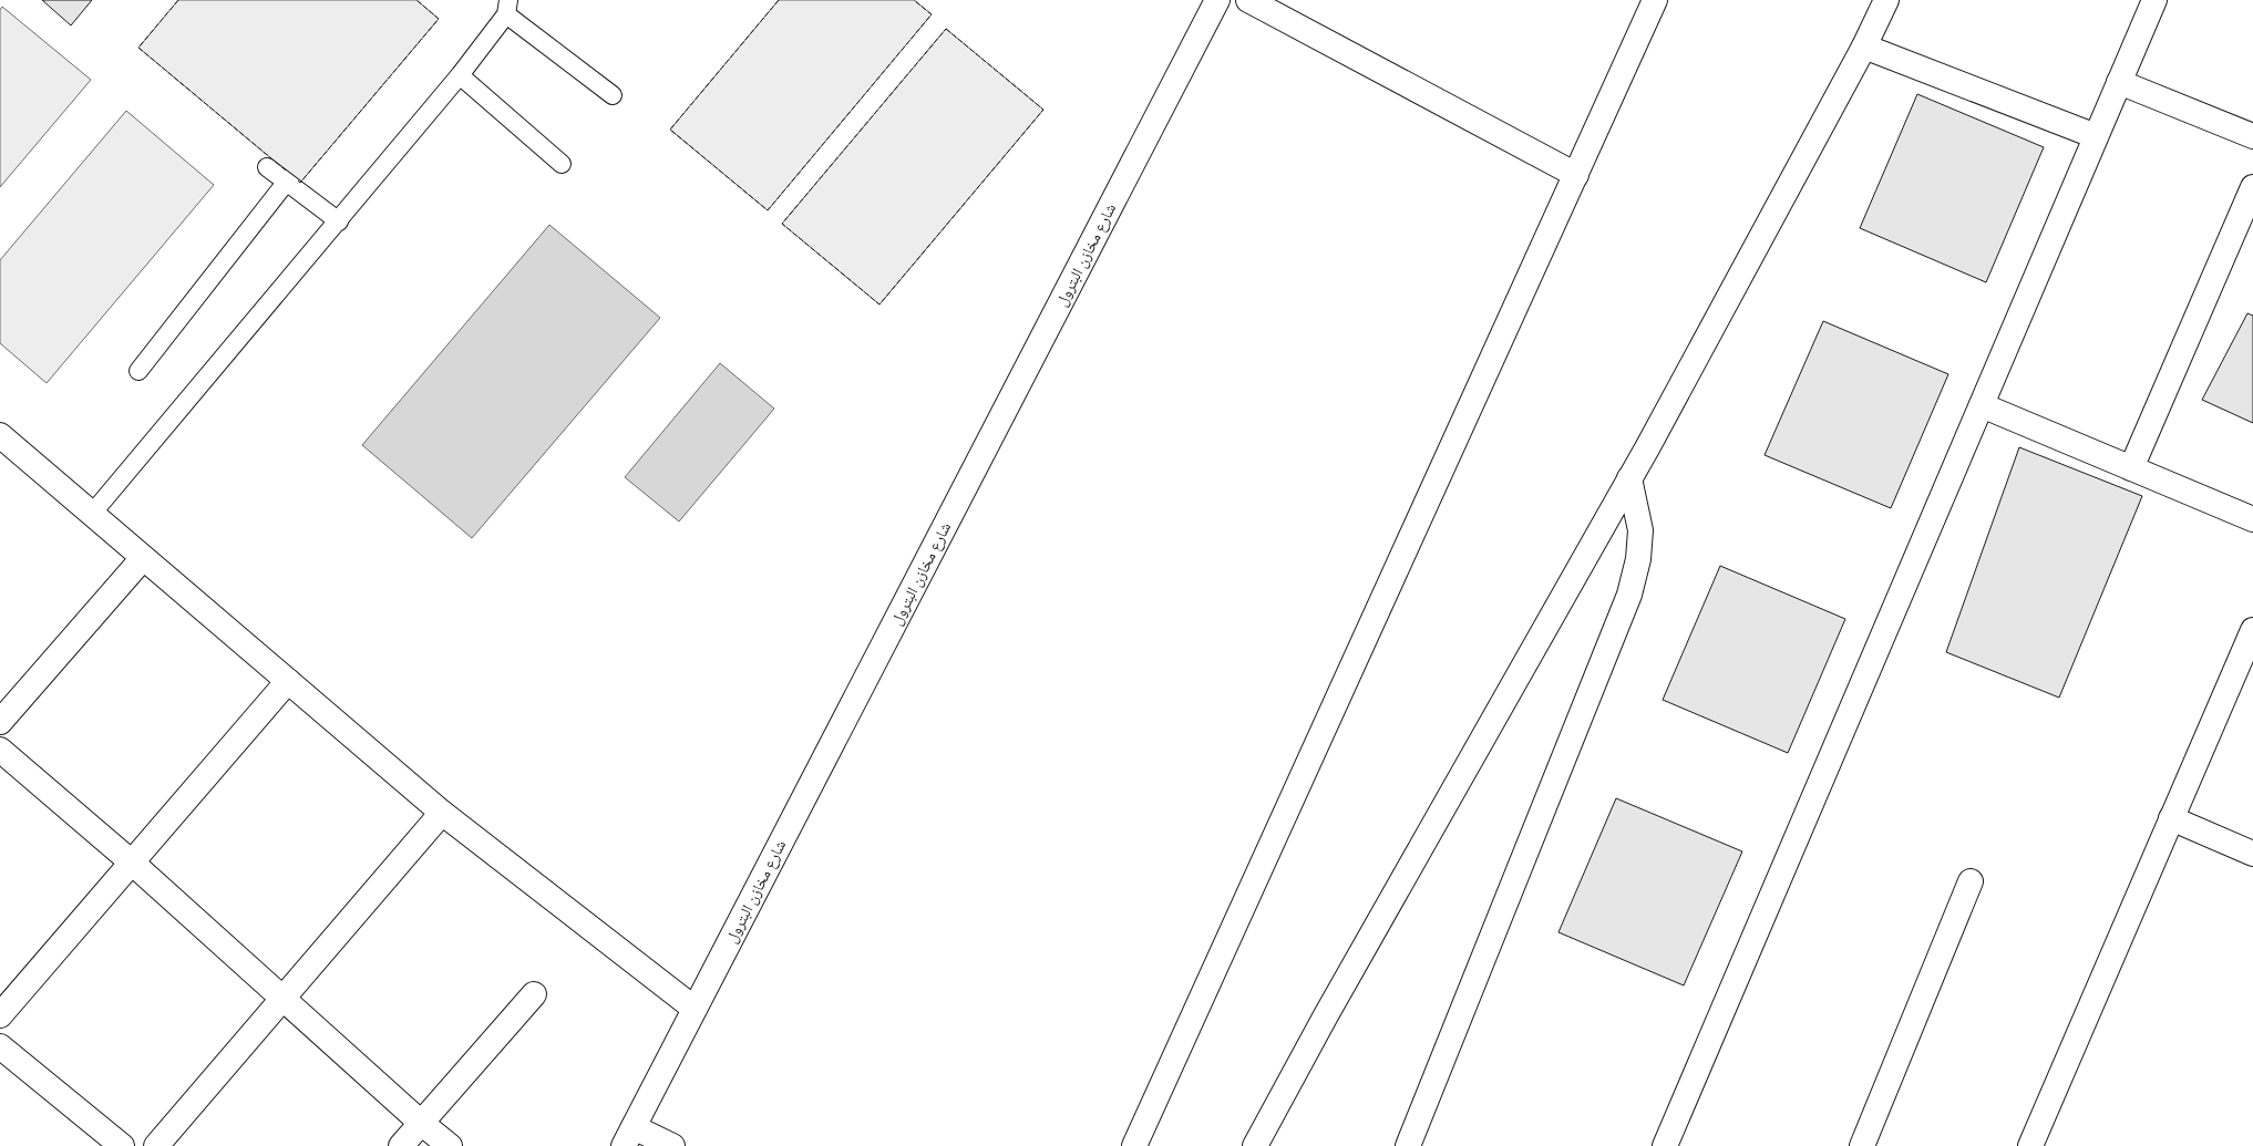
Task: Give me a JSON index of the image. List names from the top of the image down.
{
  "streets": {
    "street": ["شارع مخازن البترول"]
  }
}
